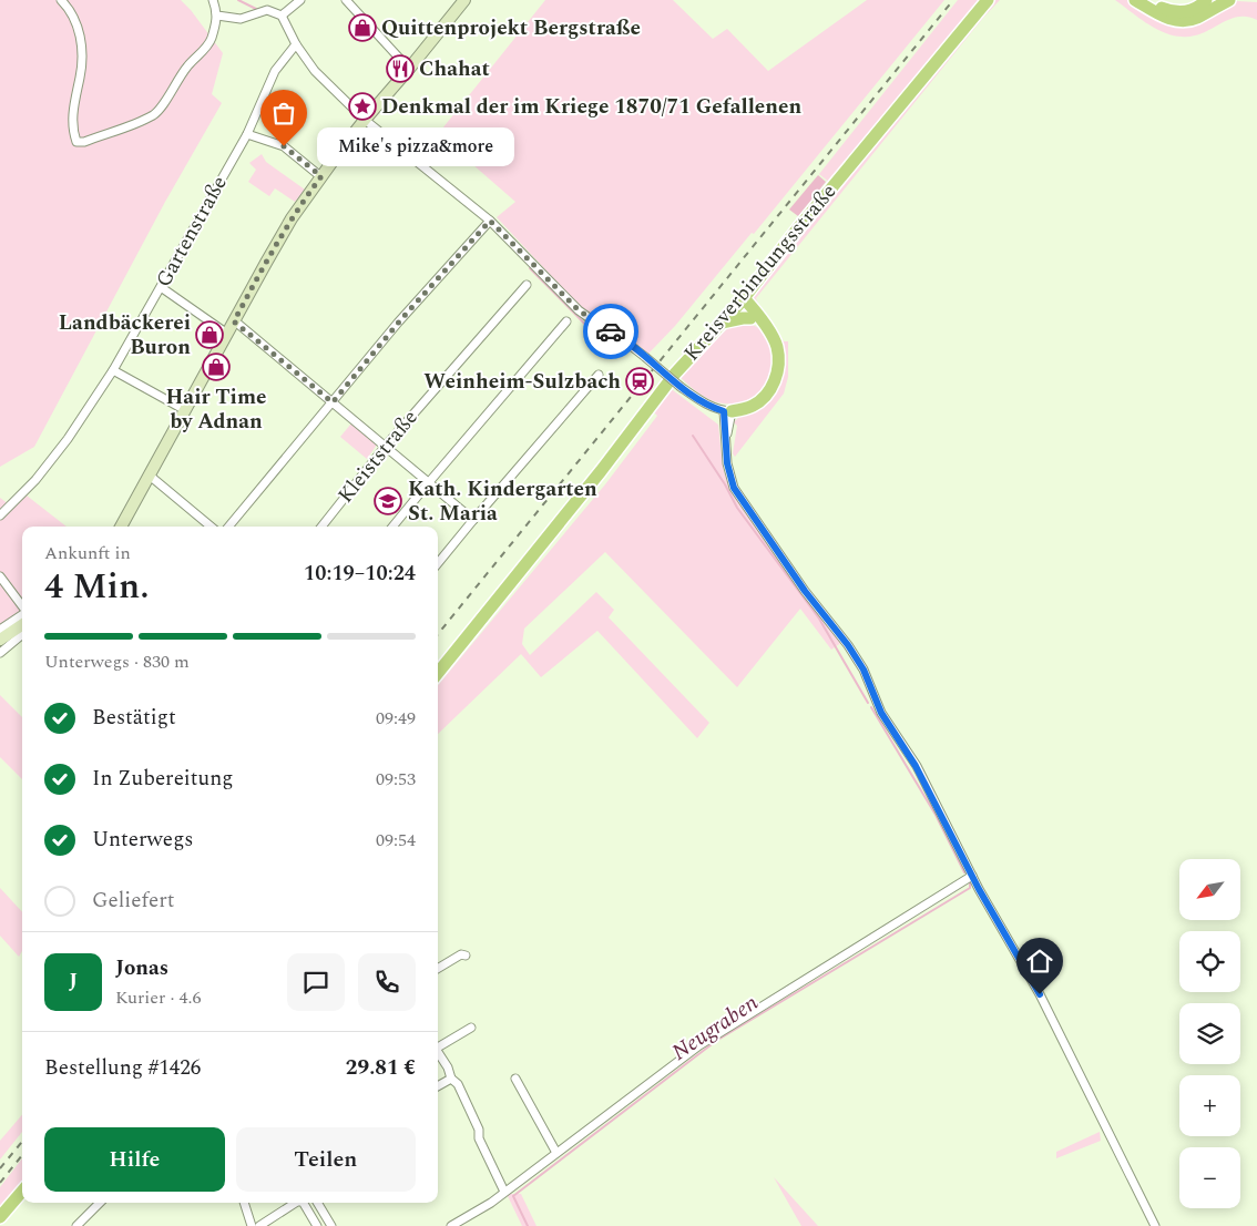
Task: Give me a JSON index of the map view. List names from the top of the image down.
{
  "streets": {
    "main road": ["Kreisverbindungsstraße"],
    "street": ["Gartenstraße", "Kleiststraße"]
  },
  "water": ["Neugraben"],
  "places": {
    "shop": ["Quittenprojekt Bergstraße", "Landbäckerei Buron", "Hair Time by Adnan"],
    "restaurant": ["Chahat"],
    "place": ["Denkmal der im Kriege 1870/71 Gefallenen"],
    "other": ["Mike's pizza&more"],
    "station": ["Weinheim-Sulzbach"],
    "school or university": ["Kath. Kindergarten St. Maria"]
  },
  "north": "bottom left",
  "page": {
    "bubble": "Mike's pizza&more",
    "heading": ["4 Min.", "Ankunft in", "10:19–10:24"],
    "panel": [
      "Jonas",
      "Kurier · 4.6",
      "Bestellung #1426",
      "29.81 €"
    ],
    "bar": "Unterwegs · 830 m",
    "list": [
      ["Bestätigt", "09:49"],
      ["In Zubereitung", "09:53"],
      ["Unterwegs", "09:54"],
      "Geliefert"
    ],
    "map_buttons": ["+", "−"],
    "round": "J",
    "buttons": ["Hilfe", "Teilen"]
  }
}
